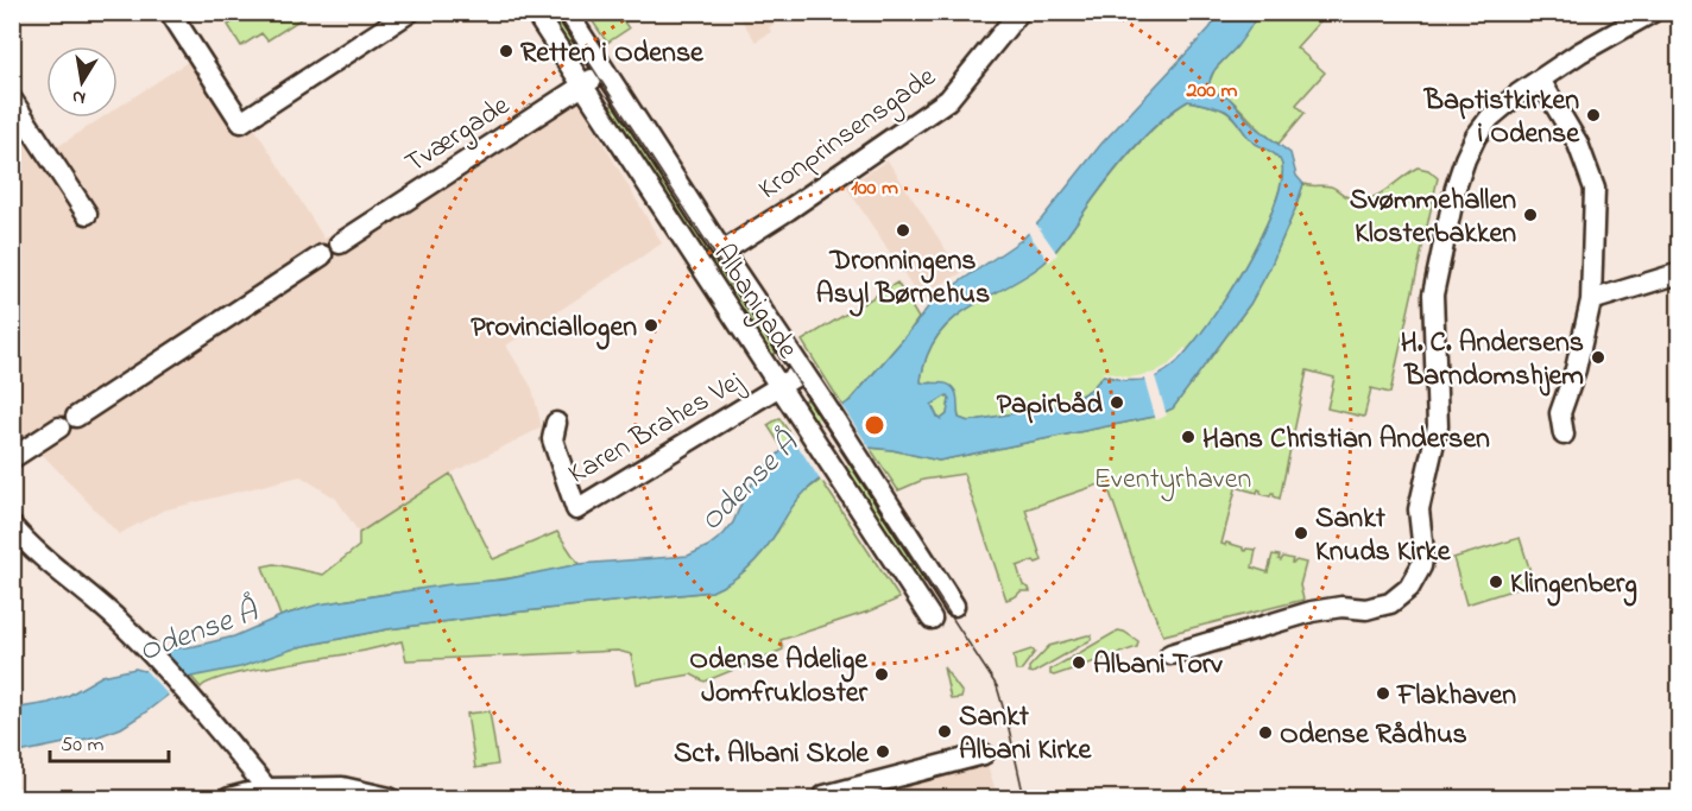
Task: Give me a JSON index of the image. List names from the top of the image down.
{
  "streets": {
    "street": [
      "Kronprinsensgade",
      "Tværgade",
      "Albanigade",
      "Karen Brahes Vej"
    ]
  },
  "crossings": [
    ["Kronprinsensgade", "Albanigade"],
    ["Tværgade", "Albanigade"],
    ["Albanigade", "Karen Brahes Vej"]
  ],
  "water": ["Odense Å"],
  "parks": ["Eventyrhaven"],
  "places": [
    "Retten i Odense",
    "Baptistkirken i Odense",
    "Svømmehallen Klosterbakken",
    "Dronningens Asyl Børnehus",
    "Provinciallogen",
    "H. C. Andersens Barndomshjem",
    "Papirbåd",
    "Hans Christian Andersen",
    "Sankt Knuds Kirke",
    "Klingenberg",
    "Albani Torv",
    "Odense Adelige Jomfrukloster",
    "Flakhaven",
    "Sankt Albani Kirke",
    "Odense Rådhus",
    "Sct. Albani Skole"
  ],
  "scale_bar": "50 m",
  "north": "bottom",
  "rings": ["200 m", "100 m"]
}
